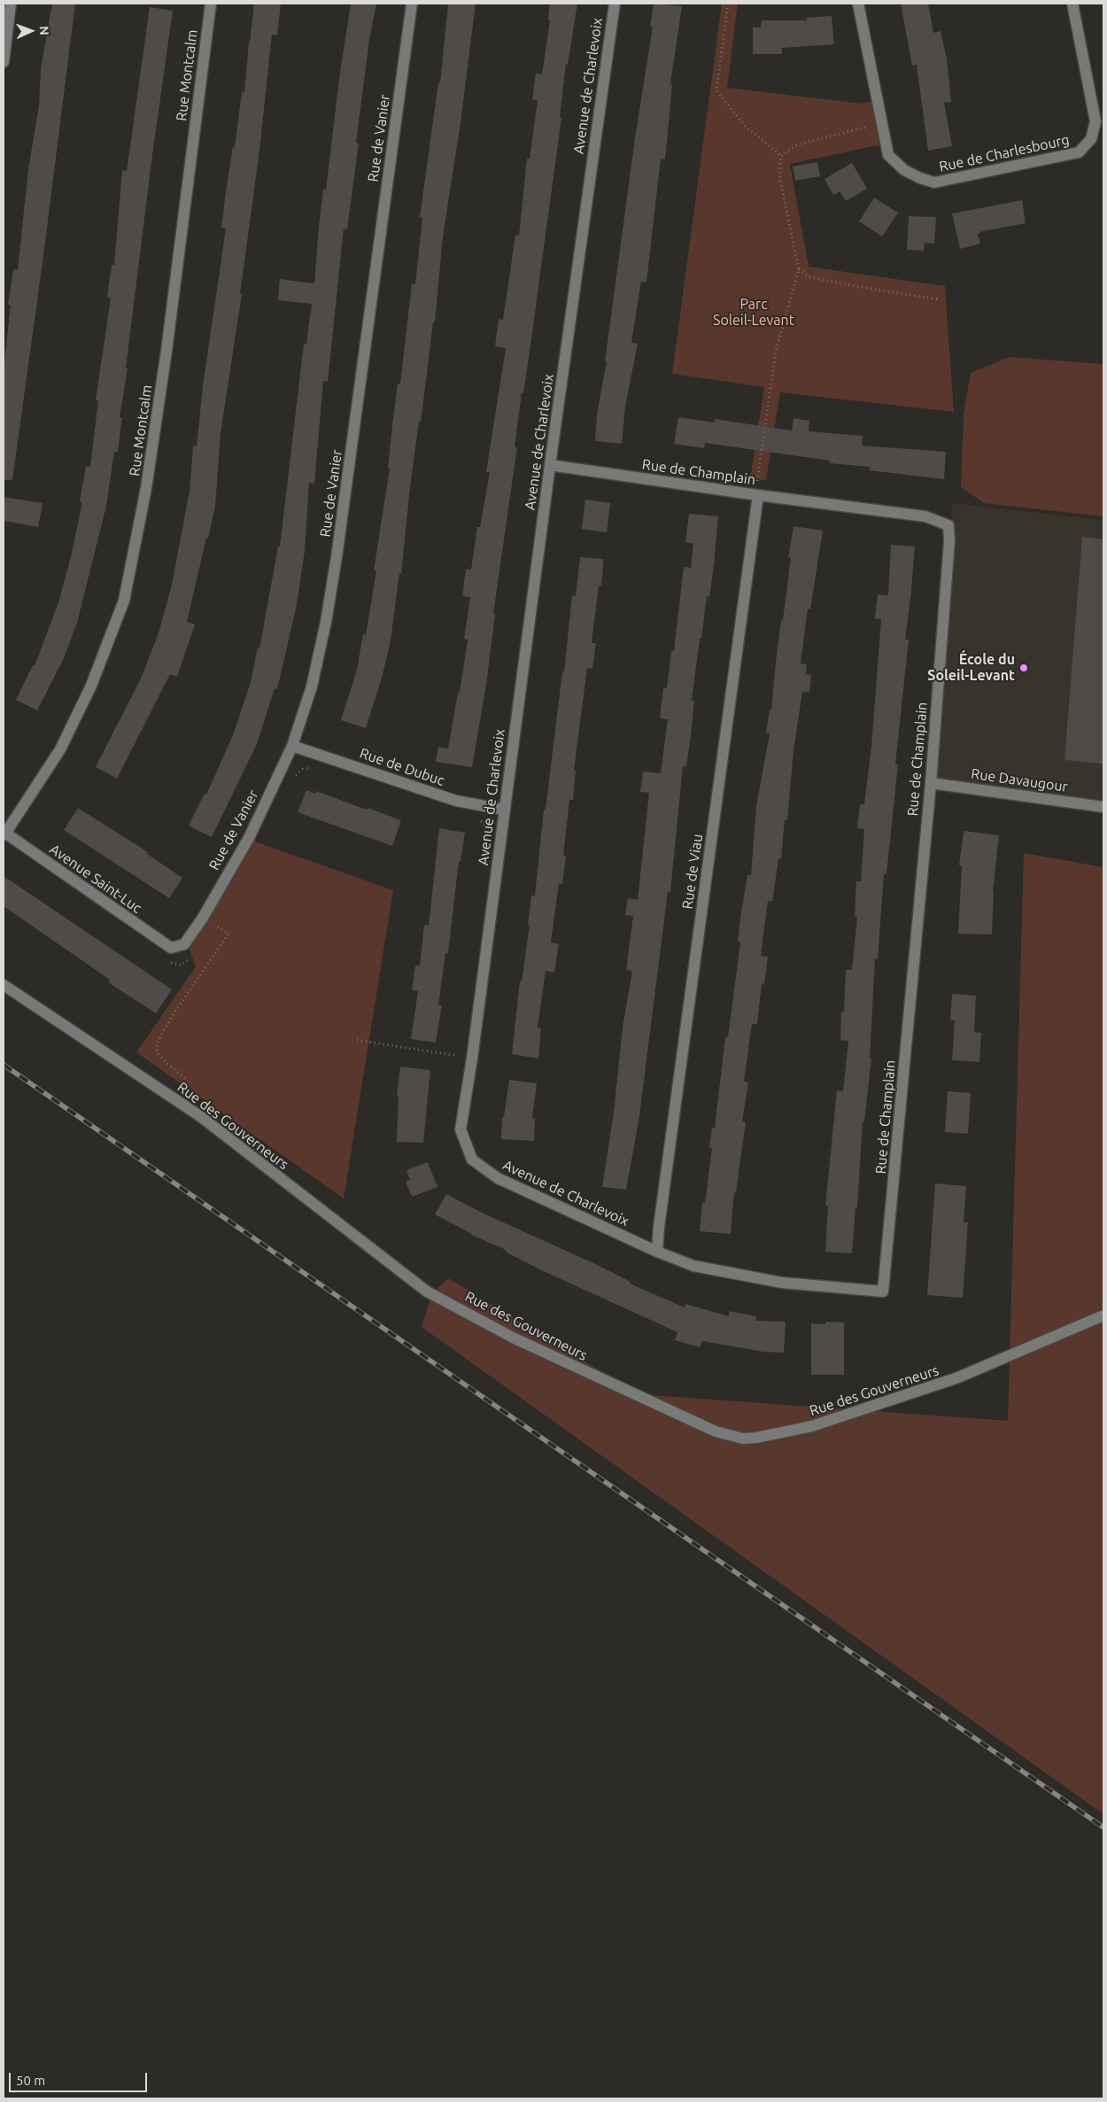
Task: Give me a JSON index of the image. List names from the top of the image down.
{
  "streets": {
    "street": [
      "Rue Montcalm",
      "Avenue de Charlevoix",
      "Rue de Vanier",
      "Rue de Charlesbourg",
      "Rue de Champlain",
      "Rue de Dubuc",
      "Rue Davaugour",
      "Rue de Viau",
      "Avenue Saint-Luc",
      "Rue des Gouverneurs"
    ]
  },
  "crossings": [
    ["Rue Montcalm", "Avenue Saint-Luc"],
    ["Avenue de Charlevoix", "Rue de Champlain"],
    ["Avenue de Charlevoix", "Rue de Dubuc"],
    ["Avenue de Charlevoix", "Rue de Viau"],
    ["Rue de Vanier", "Rue de Dubuc"],
    ["Rue de Vanier", "Avenue Saint-Luc"],
    ["Rue de Champlain", "Rue Davaugour"],
    ["Rue de Champlain", "Rue de Viau"]
  ],
  "parks": ["Parc Soleil-Levant"],
  "places": ["École du Soleil-Levant"],
  "scale_bar": "50 m",
  "north": "right"
}
